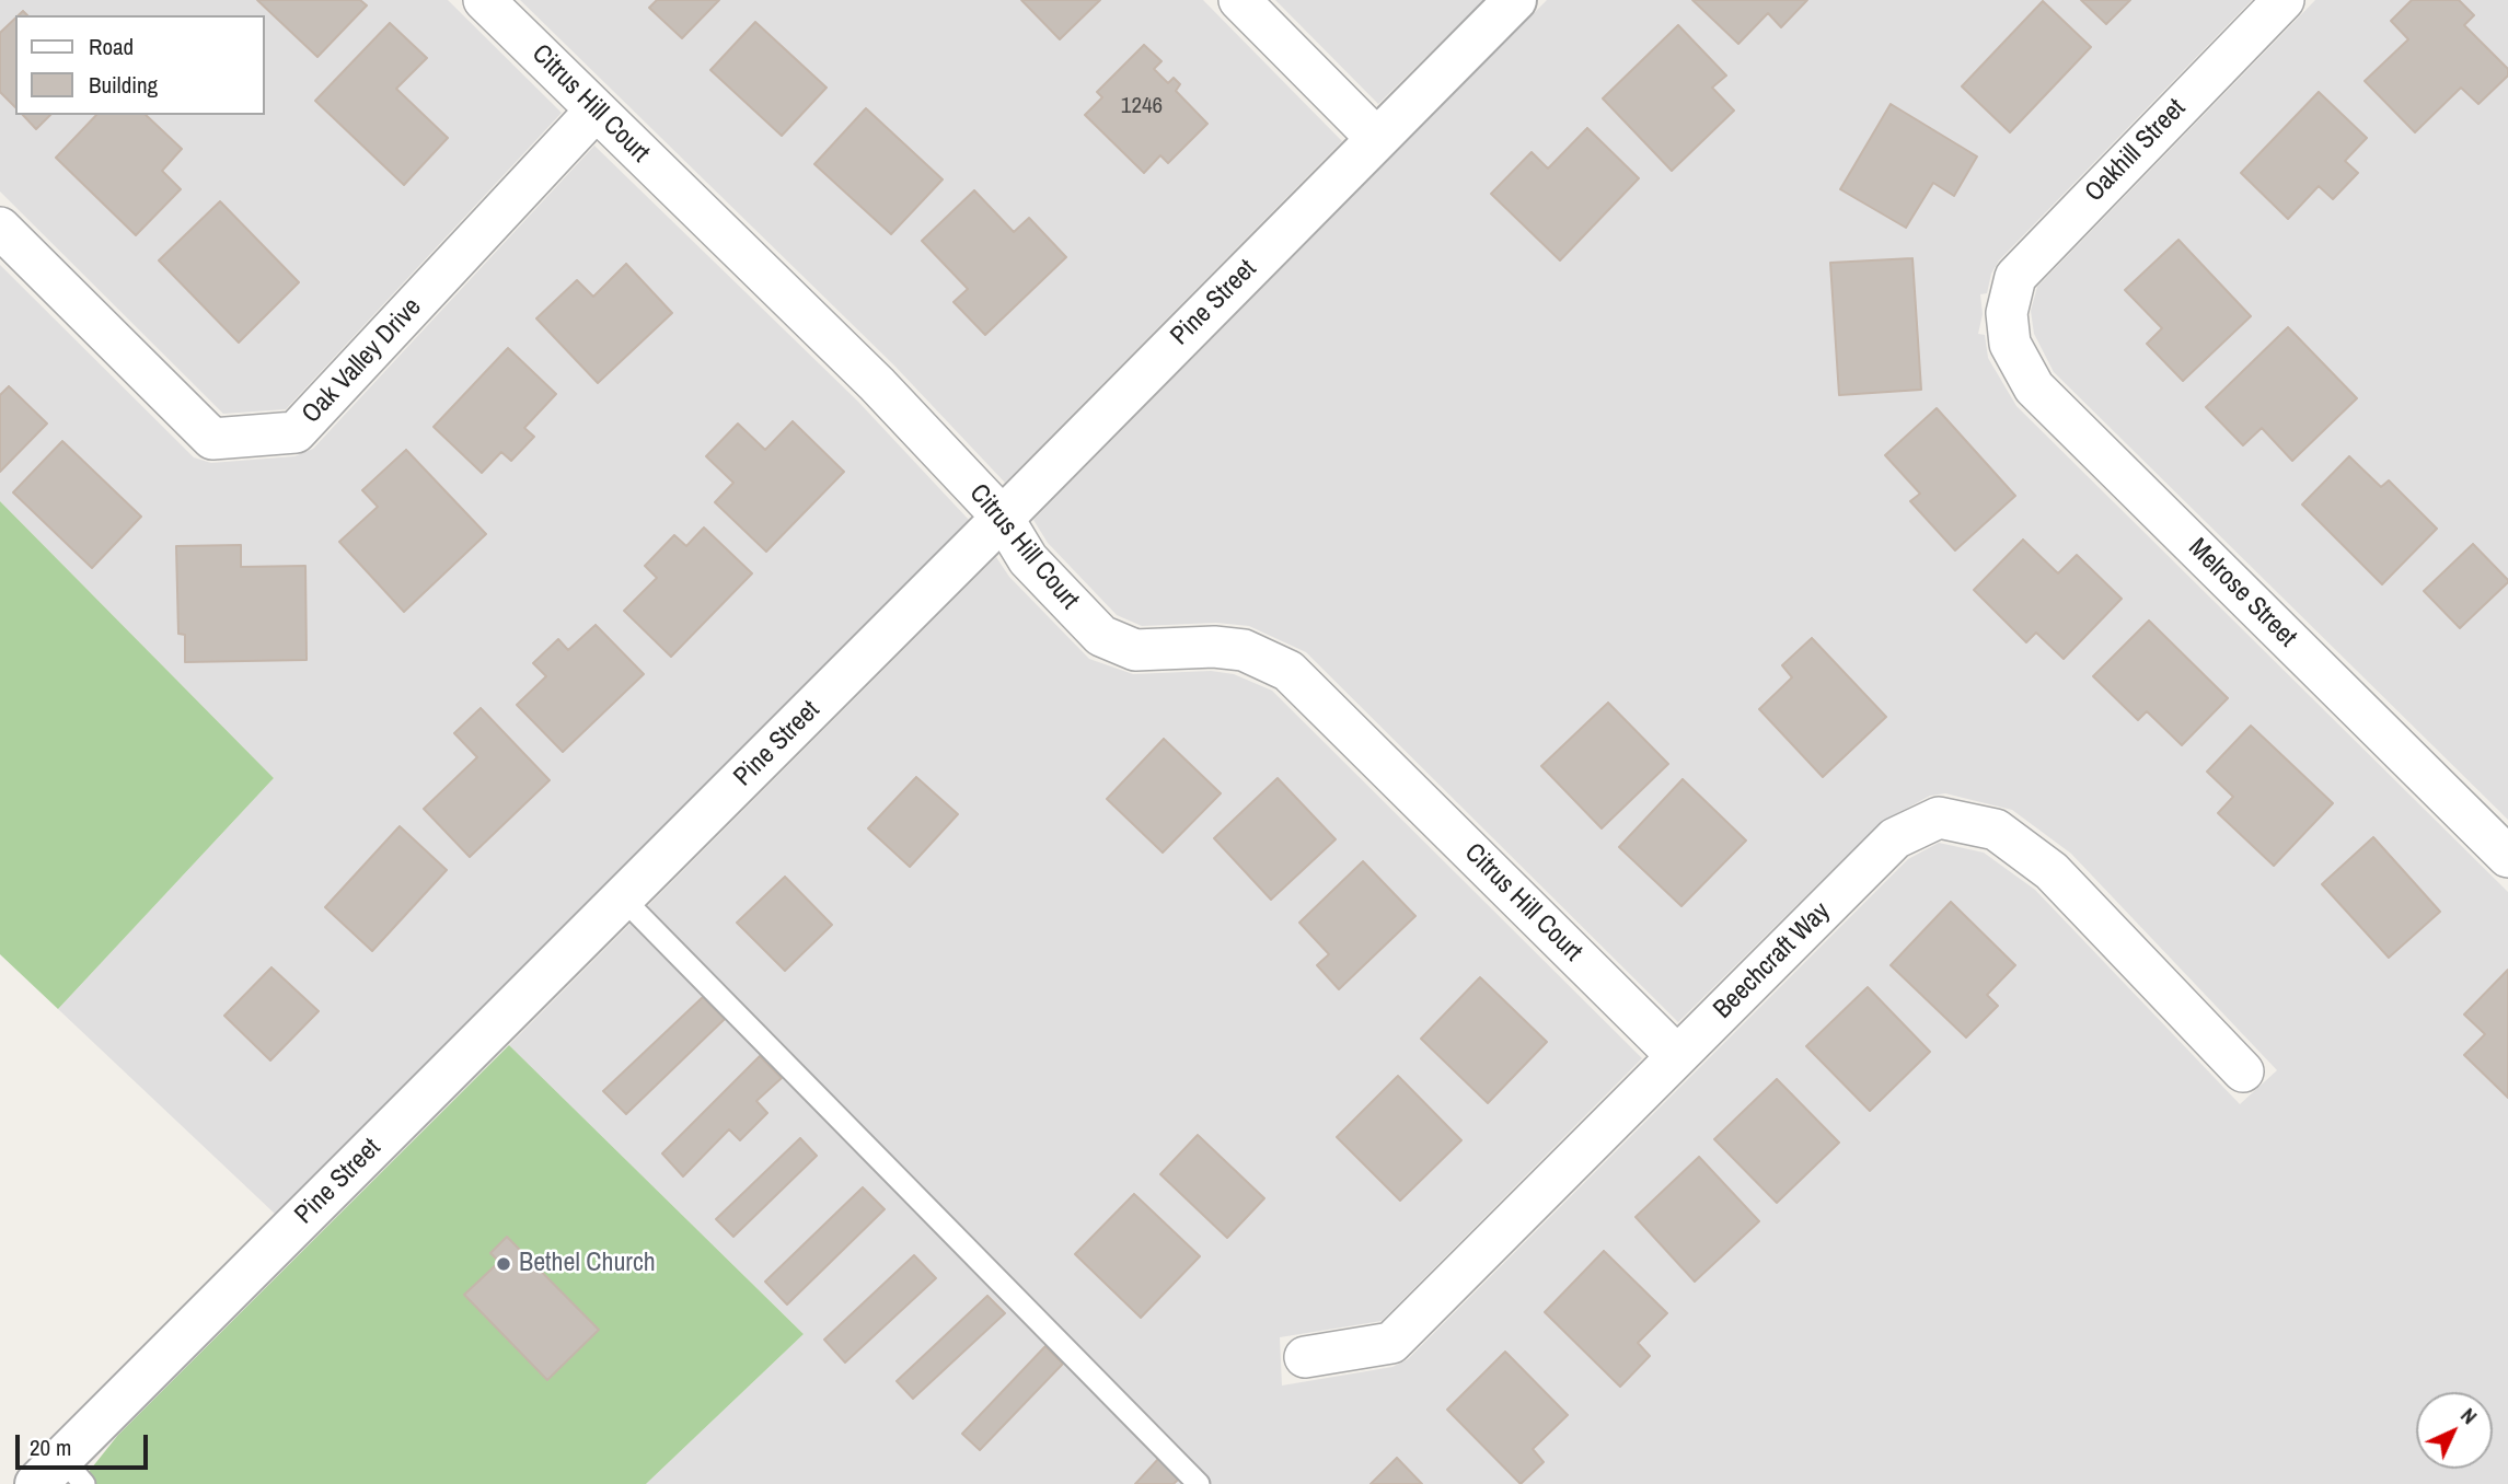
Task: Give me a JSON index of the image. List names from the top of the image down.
{
  "streets": {
    "street": [
      "Citrus Hill Court",
      "Oakhill Street",
      "Pine Street",
      "Oak Valley Drive",
      "Melrose Street",
      "Beechcraft Way"
    ]
  },
  "crossings": [
    ["Citrus Hill Court", "Pine Street"],
    ["Citrus Hill Court", "Oak Valley Drive"],
    ["Citrus Hill Court", "Beechcraft Way"],
    ["Oakhill Street", "Melrose Street"]
  ],
  "places": ["Bethel Church"],
  "house_numbers": ["1246"],
  "legend": ["Road", "Building"],
  "scale_bar": "20 m",
  "north": "top right"
}
